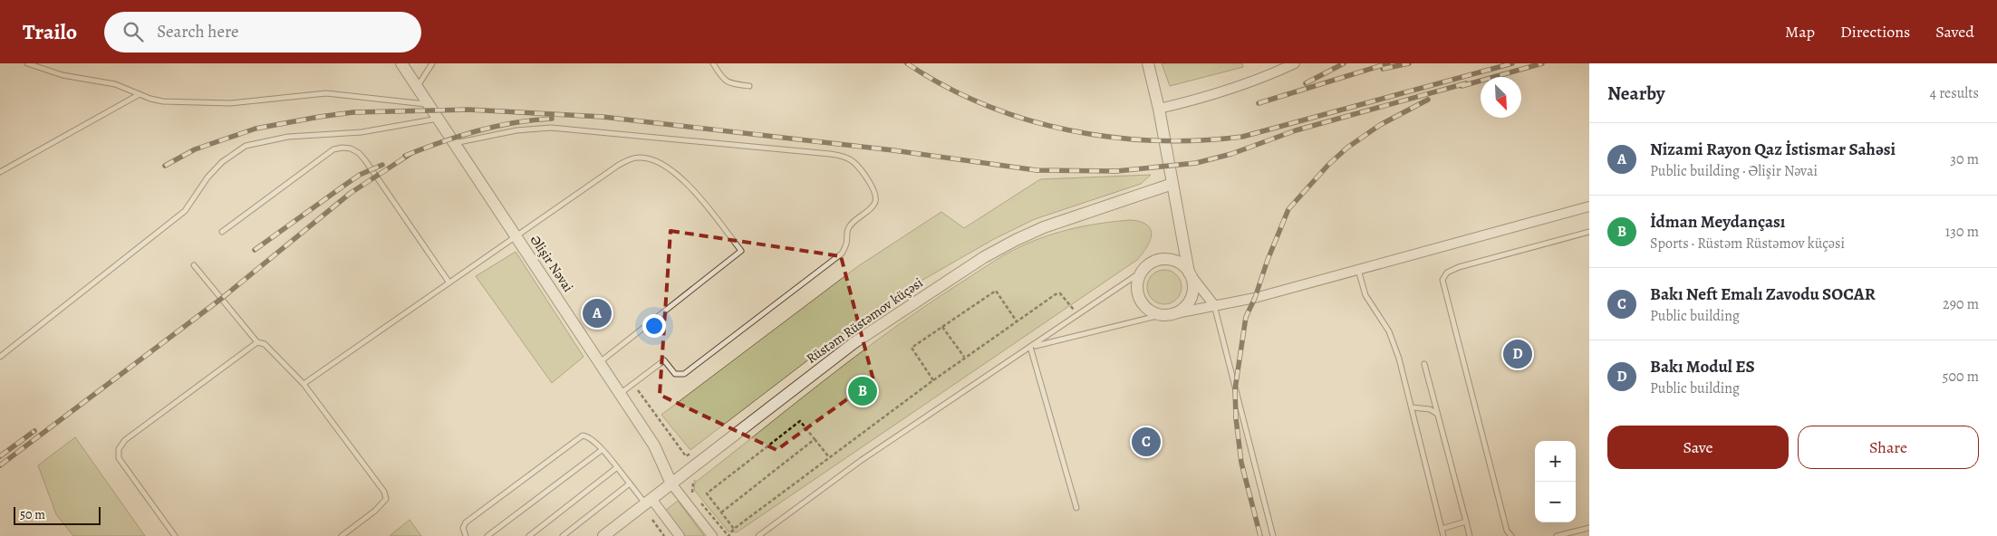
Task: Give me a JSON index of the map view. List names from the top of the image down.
{
  "streets": {
    "street": ["Əlişir Nəvai", "Rüstəm Rüstəmov küçəsi"]
  },
  "crossings": [
    ["Əlişir Nəvai", "Rüstəm Rüstəmov küçəsi"]
  ],
  "scale_bar": "50 m",
  "north": "bottom right",
  "page": {
    "header": "Trailo",
    "search": "Search here",
    "nav": ["Map", "Directions", "Saved"],
    "heading": ["Nearby", "4 results"],
    "list": [
      {
        "mark": "A",
        "name": "Nizami Rayon Qaz İstismar Sahəsi",
        "note": "Public building · Əlişir Nəvai",
        "value": "30 m"
      },
      {
        "mark": "B",
        "name": "İdman Meydançası",
        "note": "Sports · Rüstəm Rüstəmov küçəsi",
        "value": "130 m"
      },
      {
        "mark": "C",
        "name": "Bakı Neft Emalı Zavodu SOCAR",
        "note": "Public building",
        "value": "290 m"
      },
      {
        "mark": "D",
        "name": "Bakı Modul ES",
        "note": "Public building",
        "value": "500 m"
      }
    ],
    "pins": [
      "A",
      "D",
      "B",
      "C"
    ],
    "buttons": ["Save", "Share"],
    "map_buttons": ["+", "−"],
    "scale": "50 m"
  }
}
